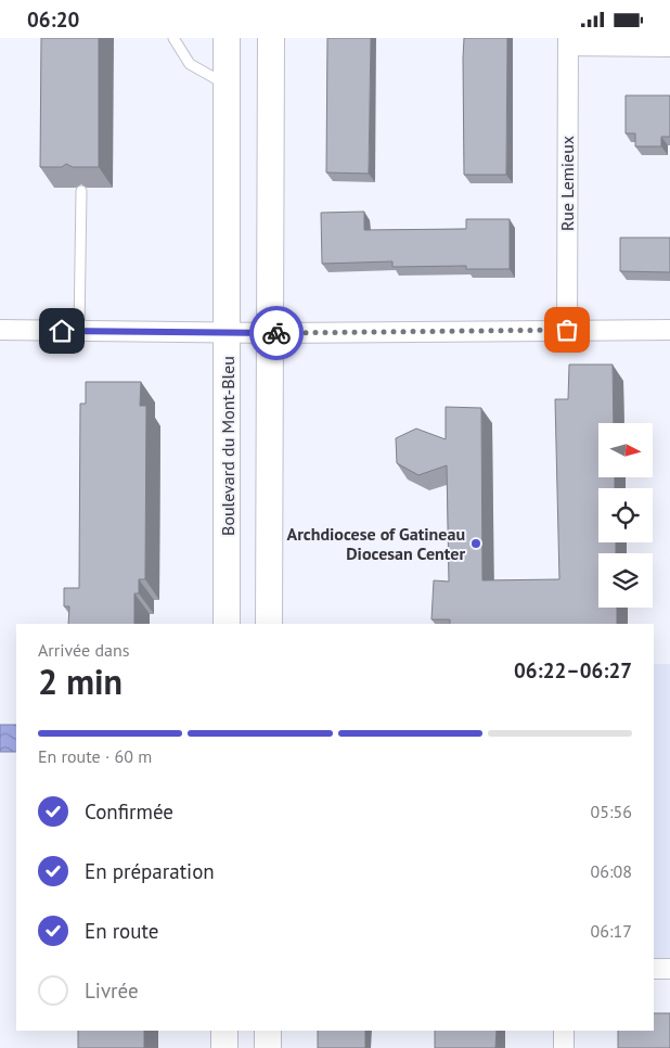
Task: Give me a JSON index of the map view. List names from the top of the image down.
{
  "streets": {
    "street": ["Rue Lemieux", "Boulevard du Mont-Bleu"]
  },
  "places": ["Archdiocese of Gatineau Diocesan Center"],
  "north": "right",
  "page": {
    "status": "06:20",
    "heading": ["2 min", "Arrivée dans", "06:22–06:27"],
    "bar": "En route · 60 m",
    "list": [
      ["Confirmée", "05:56"],
      ["En préparation", "06:08"],
      ["En route", "06:17"],
      "Livrée"
    ]
  }
}
